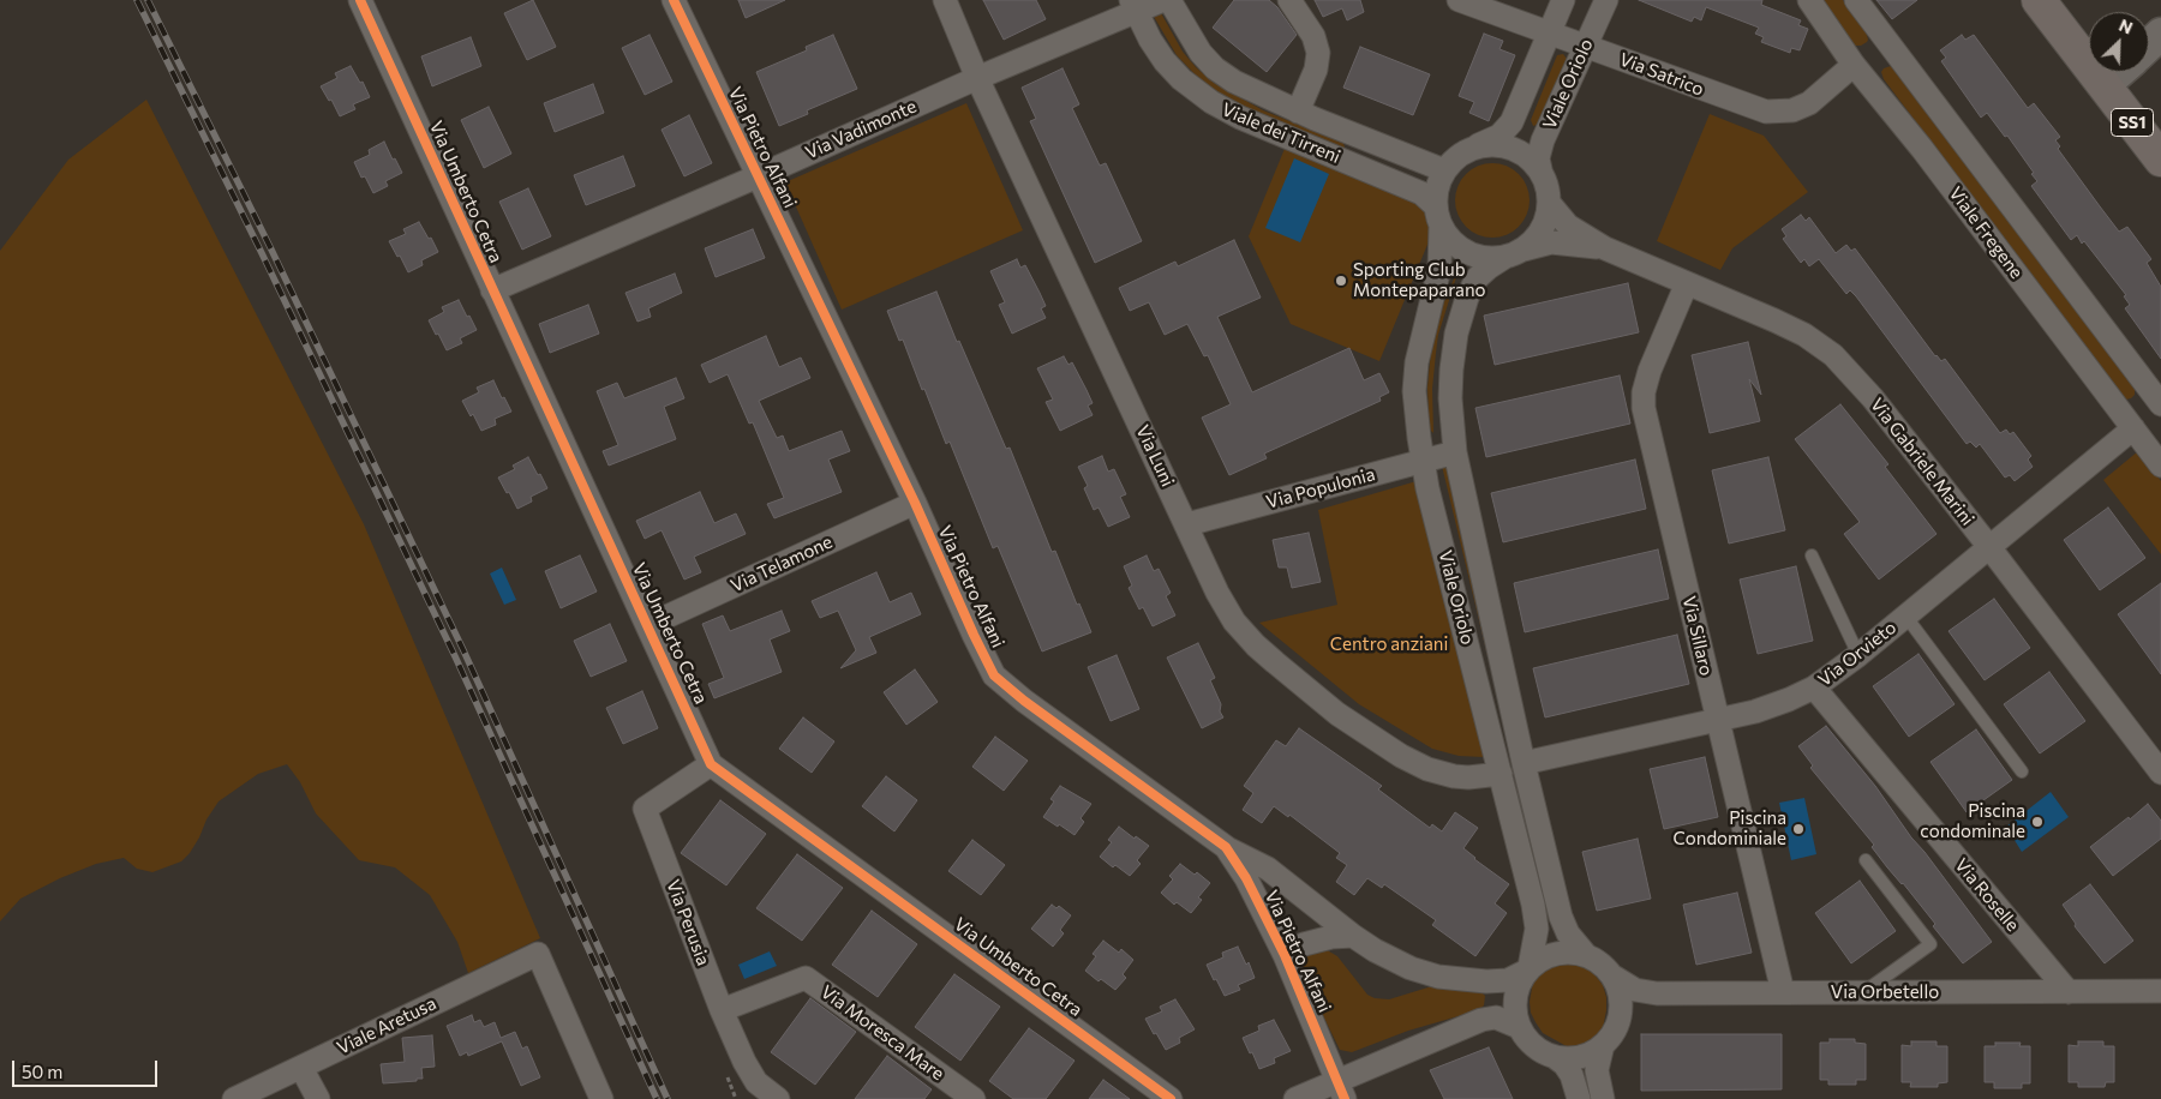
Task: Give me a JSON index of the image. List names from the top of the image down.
{
  "streets": {
    "main road": ["SS1"],
    "street": [
      "Via Satrico",
      "Viale Oriolo",
      "Via Vadimonte",
      "Viale dei Tirreni",
      "Via Pietro Alfani",
      "Via Umberto Cetra",
      "Viale Fregene",
      "Via Luni",
      "Via Gabriele Marini",
      "Via Populonia",
      "Via Telamone",
      "Via Sillaro",
      "Via Orvieto",
      "Via Roselle",
      "Via Perusia",
      "Via Orbetello",
      "Viale Aretusa",
      "Via Moresca Mare"
    ]
  },
  "crossings": [
    ["Via Satrico", "Viale Oriolo"],
    ["Via Satrico", "Viale Fregene"],
    ["Viale Oriolo", "Viale dei Tirreni"],
    ["Viale Oriolo", "Via Luni"],
    ["Viale Oriolo", "Via Gabriele Marini"],
    ["Viale Oriolo", "Via Populonia"],
    ["Viale Oriolo", "Via Orvieto"],
    ["Viale Oriolo", "Via Orbetello"],
    ["Via Vadimonte", "Viale dei Tirreni"],
    ["Via Vadimonte", "Via Pietro Alfani"],
    ["Via Vadimonte", "Via Umberto Cetra"],
    ["Via Vadimonte", "Via Luni"],
    ["Viale dei Tirreni", "Via Gabriele Marini"],
    ["Via Pietro Alfani", "Via Telamone"],
    ["Via Umberto Cetra", "Via Telamone"],
    ["Via Umberto Cetra", "Via Perusia"],
    ["Viale Fregene", "Via Orvieto"],
    ["Via Luni", "Via Populonia"],
    ["Via Gabriele Marini", "Via Sillaro"],
    ["Via Gabriele Marini", "Via Orvieto"],
    ["Via Sillaro", "Via Orvieto"],
    ["Via Sillaro", "Via Orbetello"],
    ["Via Orvieto", "Via Roselle"],
    ["Via Roselle", "Via Orbetello"],
    ["Via Perusia", "Via Moresca Mare"]
  ],
  "parks": ["Centro anziani"],
  "places": ["Sporting Club Montepaparano", "Piscina condominale", "Piscina Condominiale"],
  "scale_bar": "50 m",
  "north": "top right"
}
